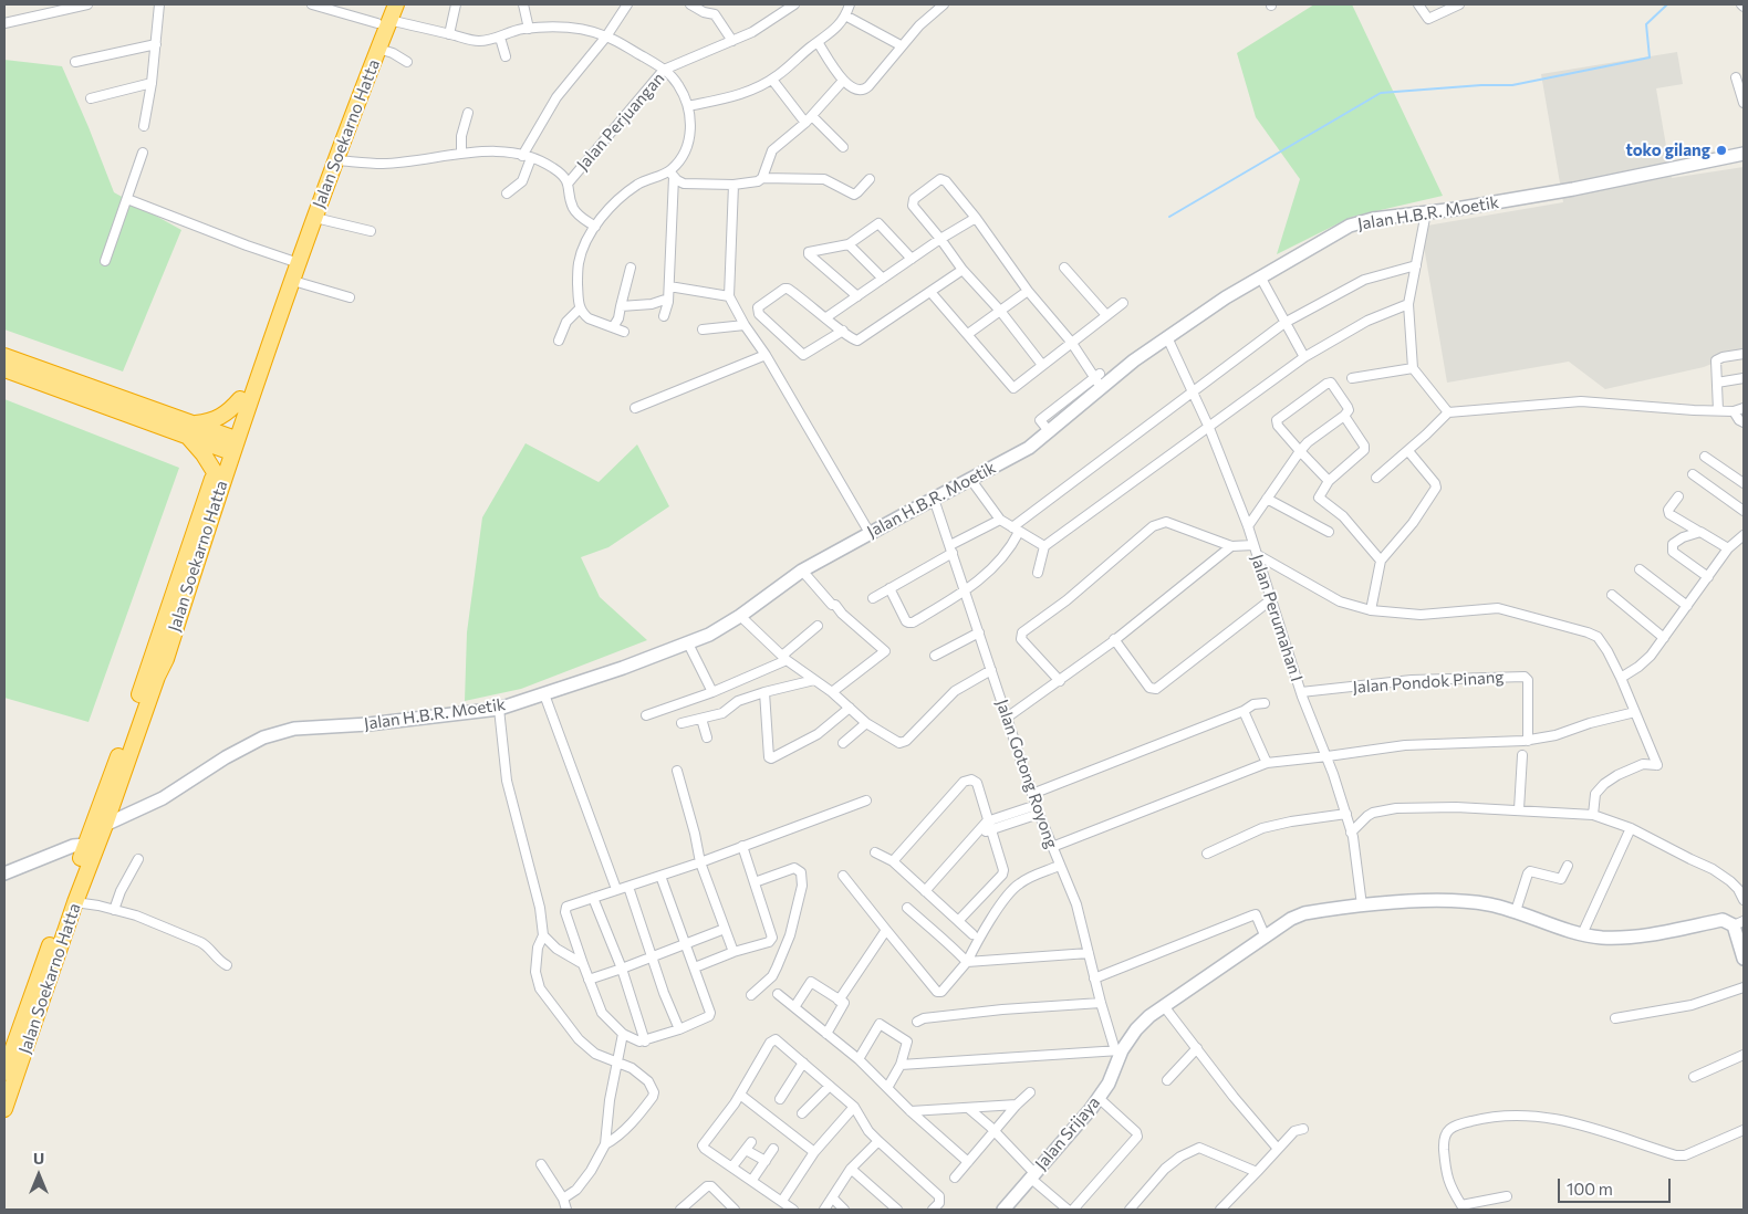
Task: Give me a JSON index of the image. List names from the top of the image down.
{
  "streets": {
    "highway": ["Jalan Soekarno Hatta"],
    "street": [
      "Jalan Perjuangan",
      "Jalan H.B.R. Moetik",
      "Jalan Perumahan I",
      "Jalan Pondok Pinang",
      "Jalan Gotong Royong",
      "Jalan Srijaya"
    ]
  },
  "crossings": [
    ["Jalan Soekarno Hatta", "Jalan H.B.R. Moetik"],
    ["Jalan H.B.R. Moetik", "Jalan Perumahan I"],
    ["Jalan H.B.R. Moetik", "Jalan Gotong Royong"],
    ["Jalan Perumahan I", "Jalan Pondok Pinang"],
    ["Jalan Perumahan I", "Jalan Srijaya"],
    ["Jalan Gotong Royong", "Jalan Srijaya"]
  ],
  "places": ["toko gilang"],
  "scale_bar": "100 m",
  "north": "top"
}
